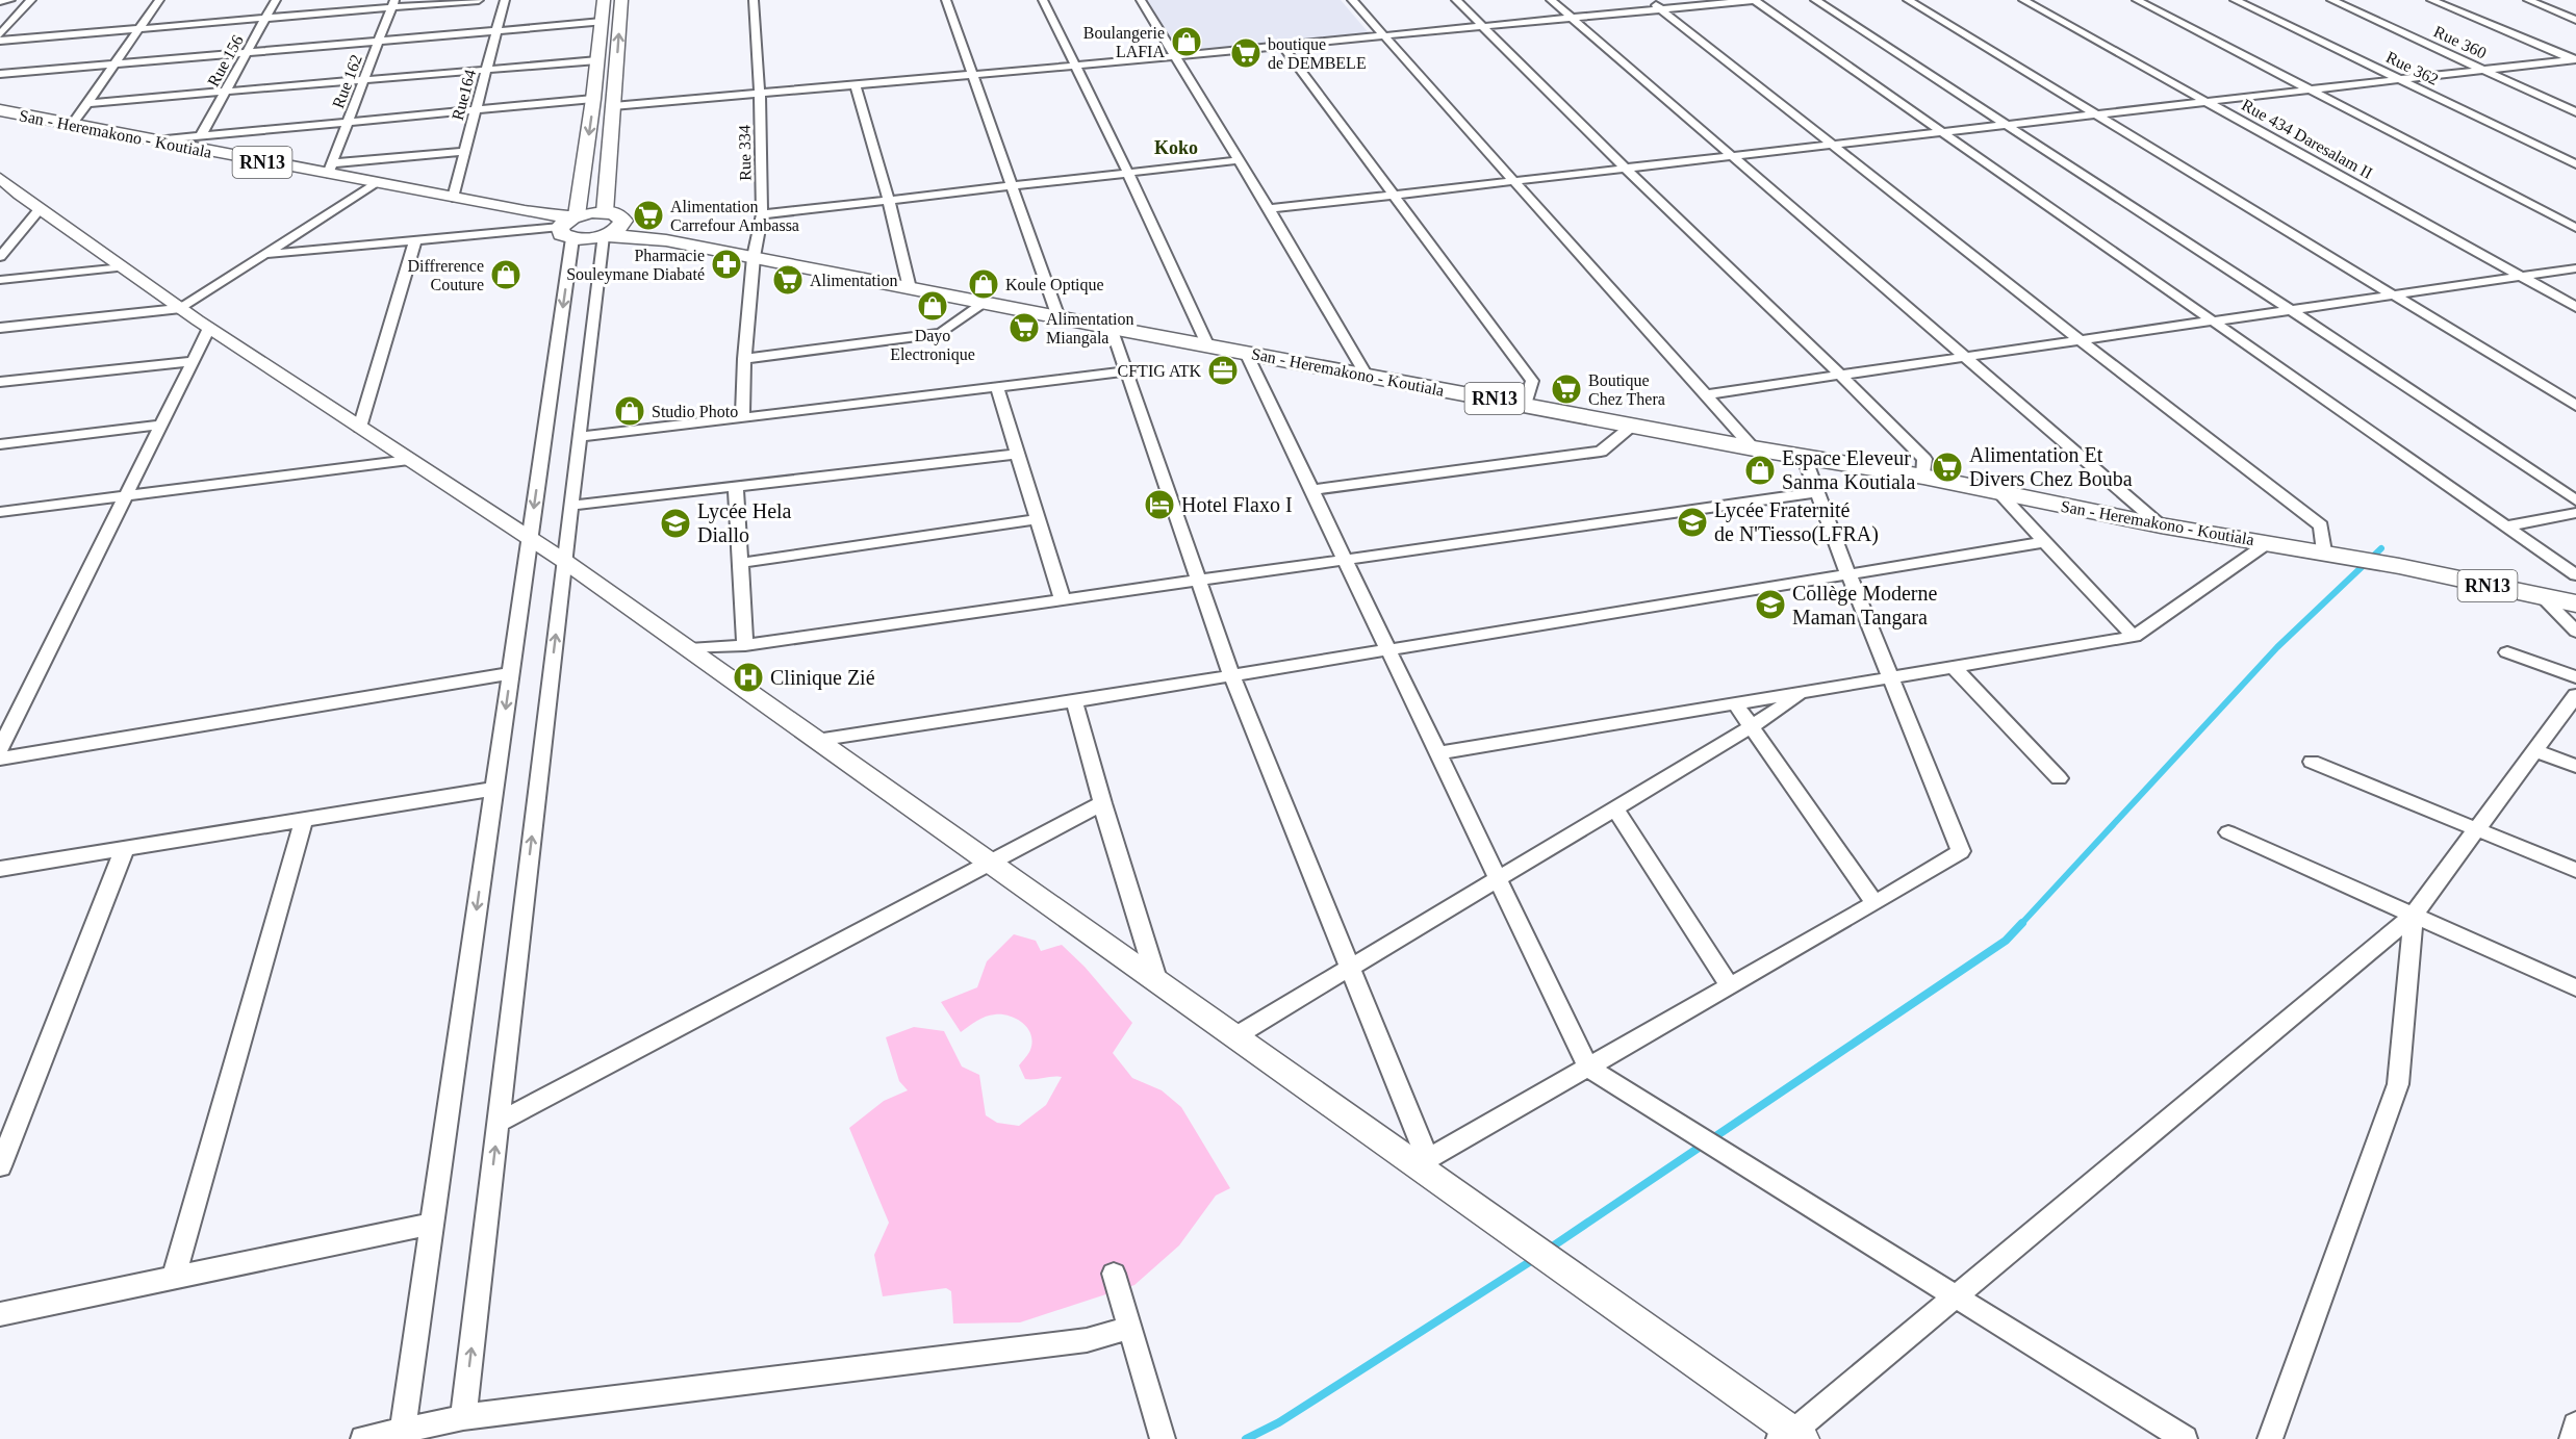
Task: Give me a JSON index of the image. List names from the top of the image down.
{
  "streets": {
    "main road": ["San - Heremakono - Koutiala", "RN13"],
    "street": [
      "Rue 360",
      "Rue 156",
      "Rue 362",
      "Rue 162",
      "Rue164",
      "Rue 434 Daresalam II",
      "Rue 334"
    ]
  },
  "crossings": [
    ["Rue 162", "San - Heremakono - Koutiala"],
    ["Rue164", "San - Heremakono - Koutiala"],
    ["San - Heremakono - Koutiala", "Rue 334"],
    ["San - Heremakono - Koutiala", "RN13"]
  ],
  "districts": ["Koko"],
  "places": {
    "shop": [
      "Boulangerie LAFIA",
      "Diffrerence Couture",
      "Koule Optique",
      "Dayo Electronique",
      "Studio Photo",
      "Espace Eleveur Sanma Koutiala"
    ],
    "supermarket": [
      "boutique de DEMBELE",
      "Alimentation Carrefour Ambassa",
      "Alimentation",
      "Alimentation Miangala",
      "Boutique Chez Thera",
      "Alimentation Et Divers Chez Bouba"
    ],
    "pharmacy": ["Pharmacie Souleymane Diabaté"],
    "office": ["CFTIG ATK"],
    "hotel": ["Hotel Flaxo I"],
    "school or university": ["Lycée Fraternité de N'Tiesso(LFRA)", "Lycée Hela Diallo", "Collège Moderne Maman Tangara"],
    "hospital": ["Clinique Zié"]
  }
}
